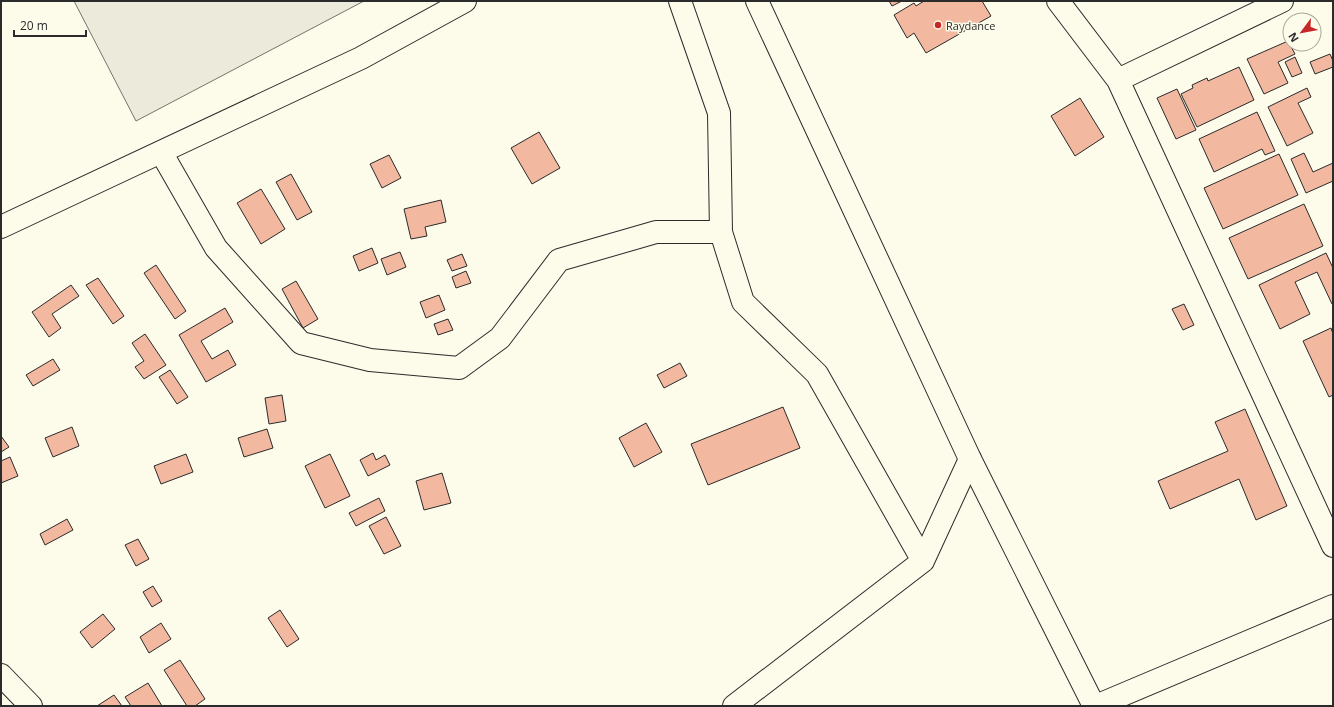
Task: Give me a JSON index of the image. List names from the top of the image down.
{
  "places": ["Raydance"],
  "scale_bar": "20 m",
  "north": "bottom left"
}
